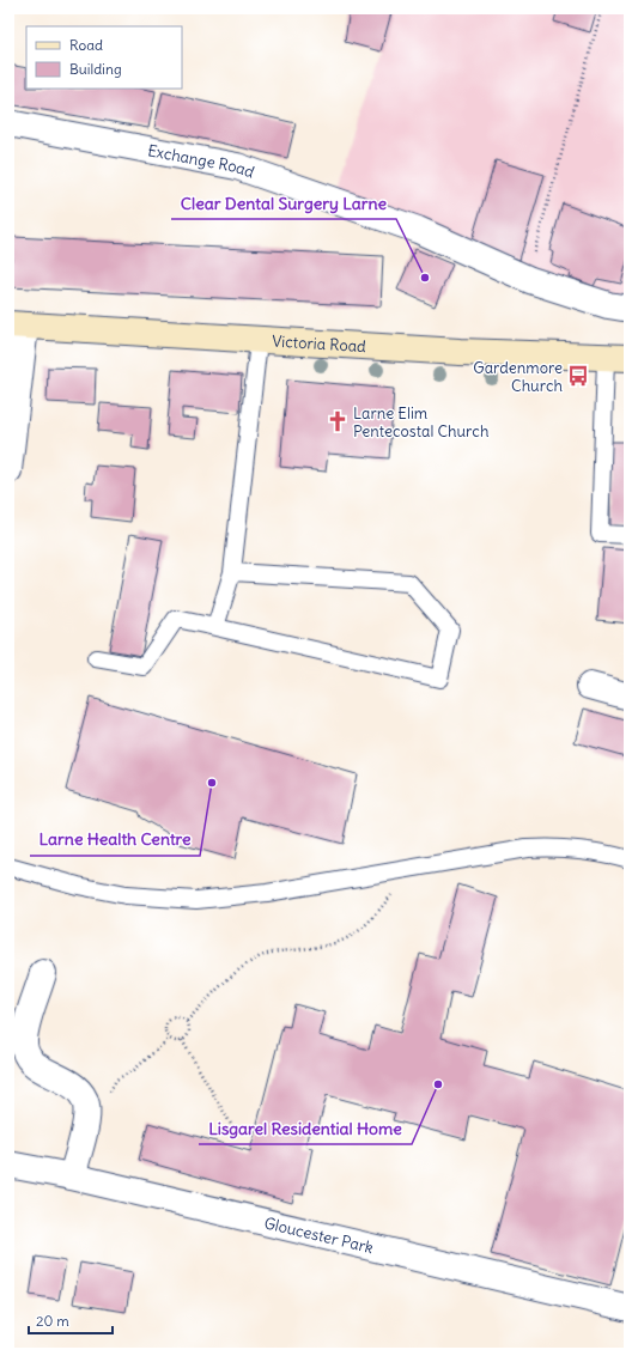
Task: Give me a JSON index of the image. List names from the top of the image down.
{
  "streets": {
    "street": ["Exchange Road", "Victoria Road", "Gloucester Park"]
  },
  "places": {
    "other": ["Clear Dental Surgery Larne", "Larne Health Centre", "Lisgarel Residential Home"],
    "bus stop": ["Gardenmore Church"],
    "church": ["Larne Elim Pentecostal Church"]
  },
  "legend": ["Road", "Building"],
  "scale_bar": "20 m"
}
